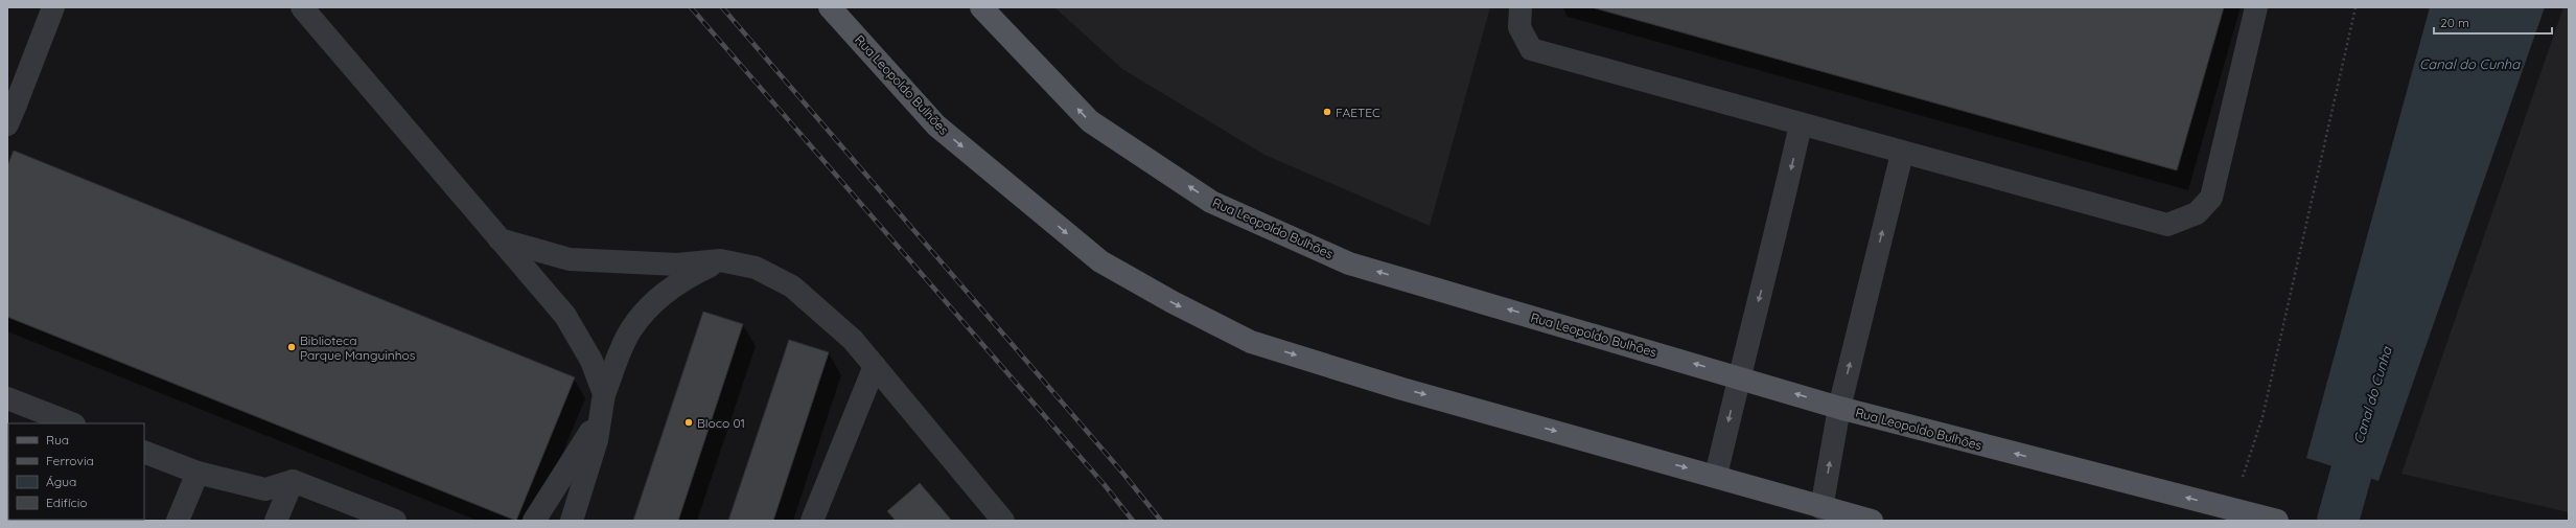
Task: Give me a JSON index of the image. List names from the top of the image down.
{
  "streets": {
    "main road": ["Rua Leopoldo Bulhões"]
  },
  "water": ["Canal do Cunha"],
  "places": ["FAETEC", "Biblioteca Parque Manguinhos", "Bloco 01"],
  "legend": [
    "Rua",
    "Ferrovia",
    "Água",
    "Edifício"
  ],
  "scale_bar": "20 m"
}
